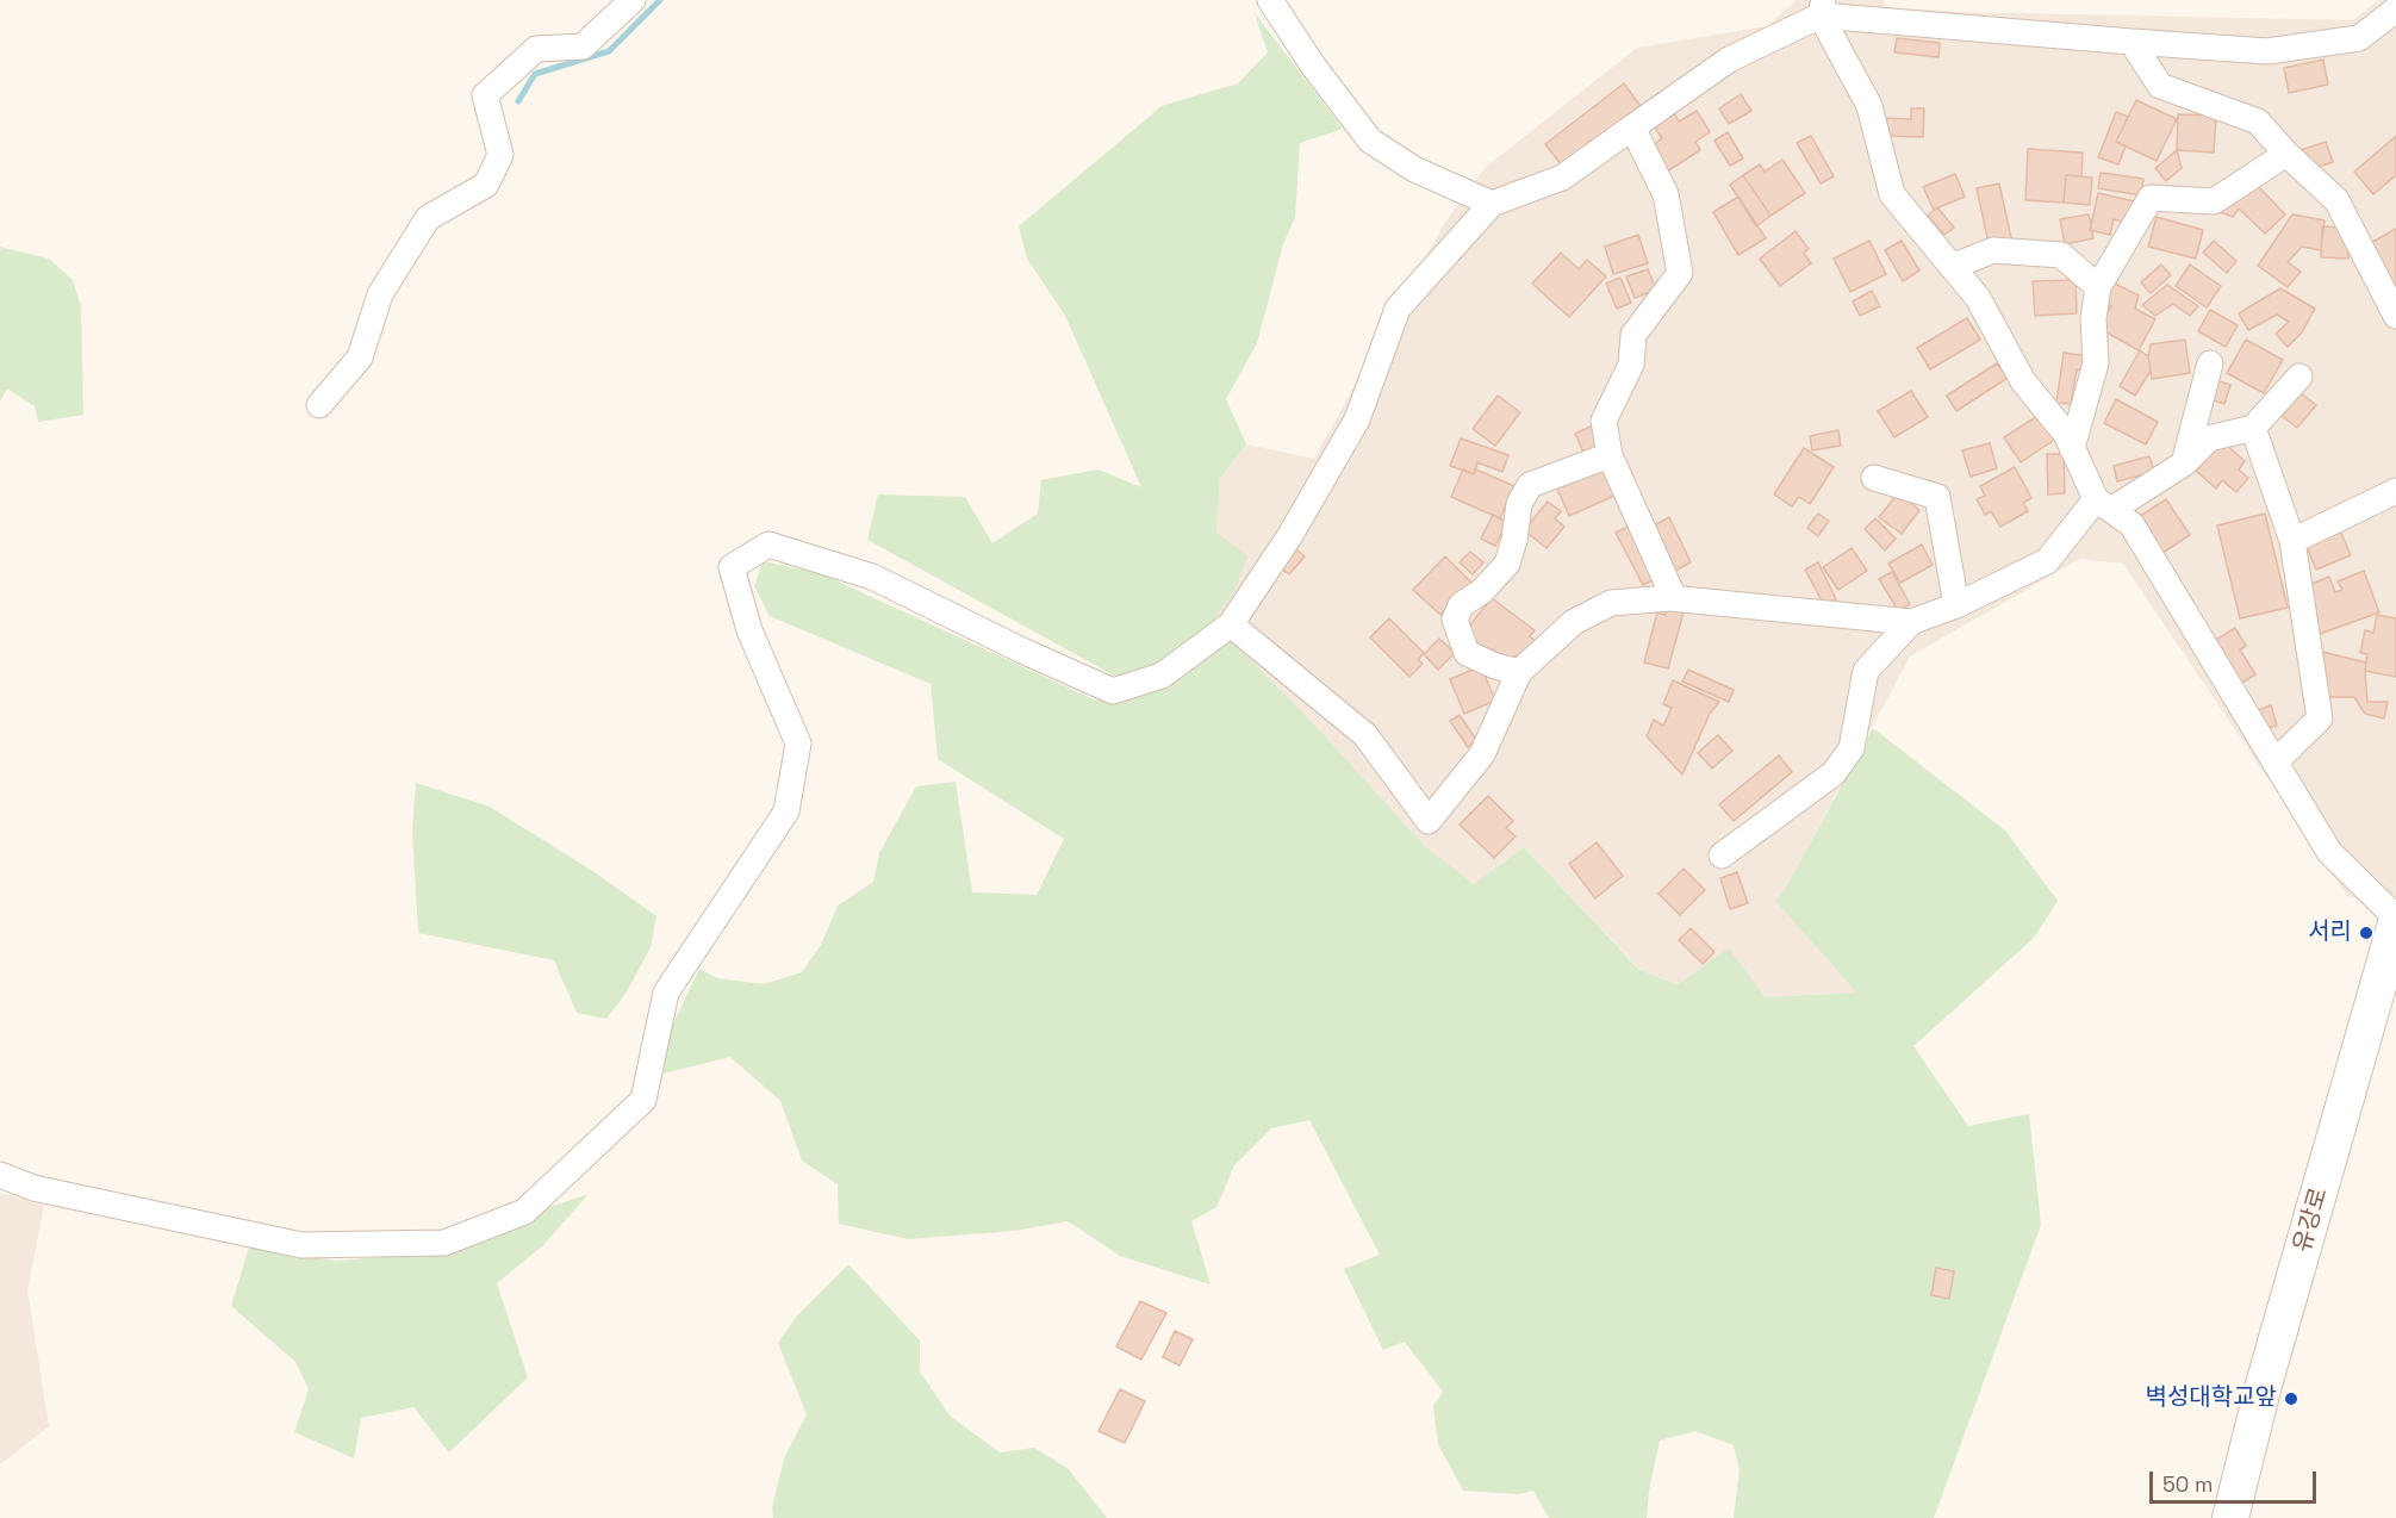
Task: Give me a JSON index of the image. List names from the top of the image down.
{
  "streets": {
    "main road": ["유강로"]
  },
  "places": ["서리", "벽성대학교앞"],
  "scale_bar": "50 m"
}
